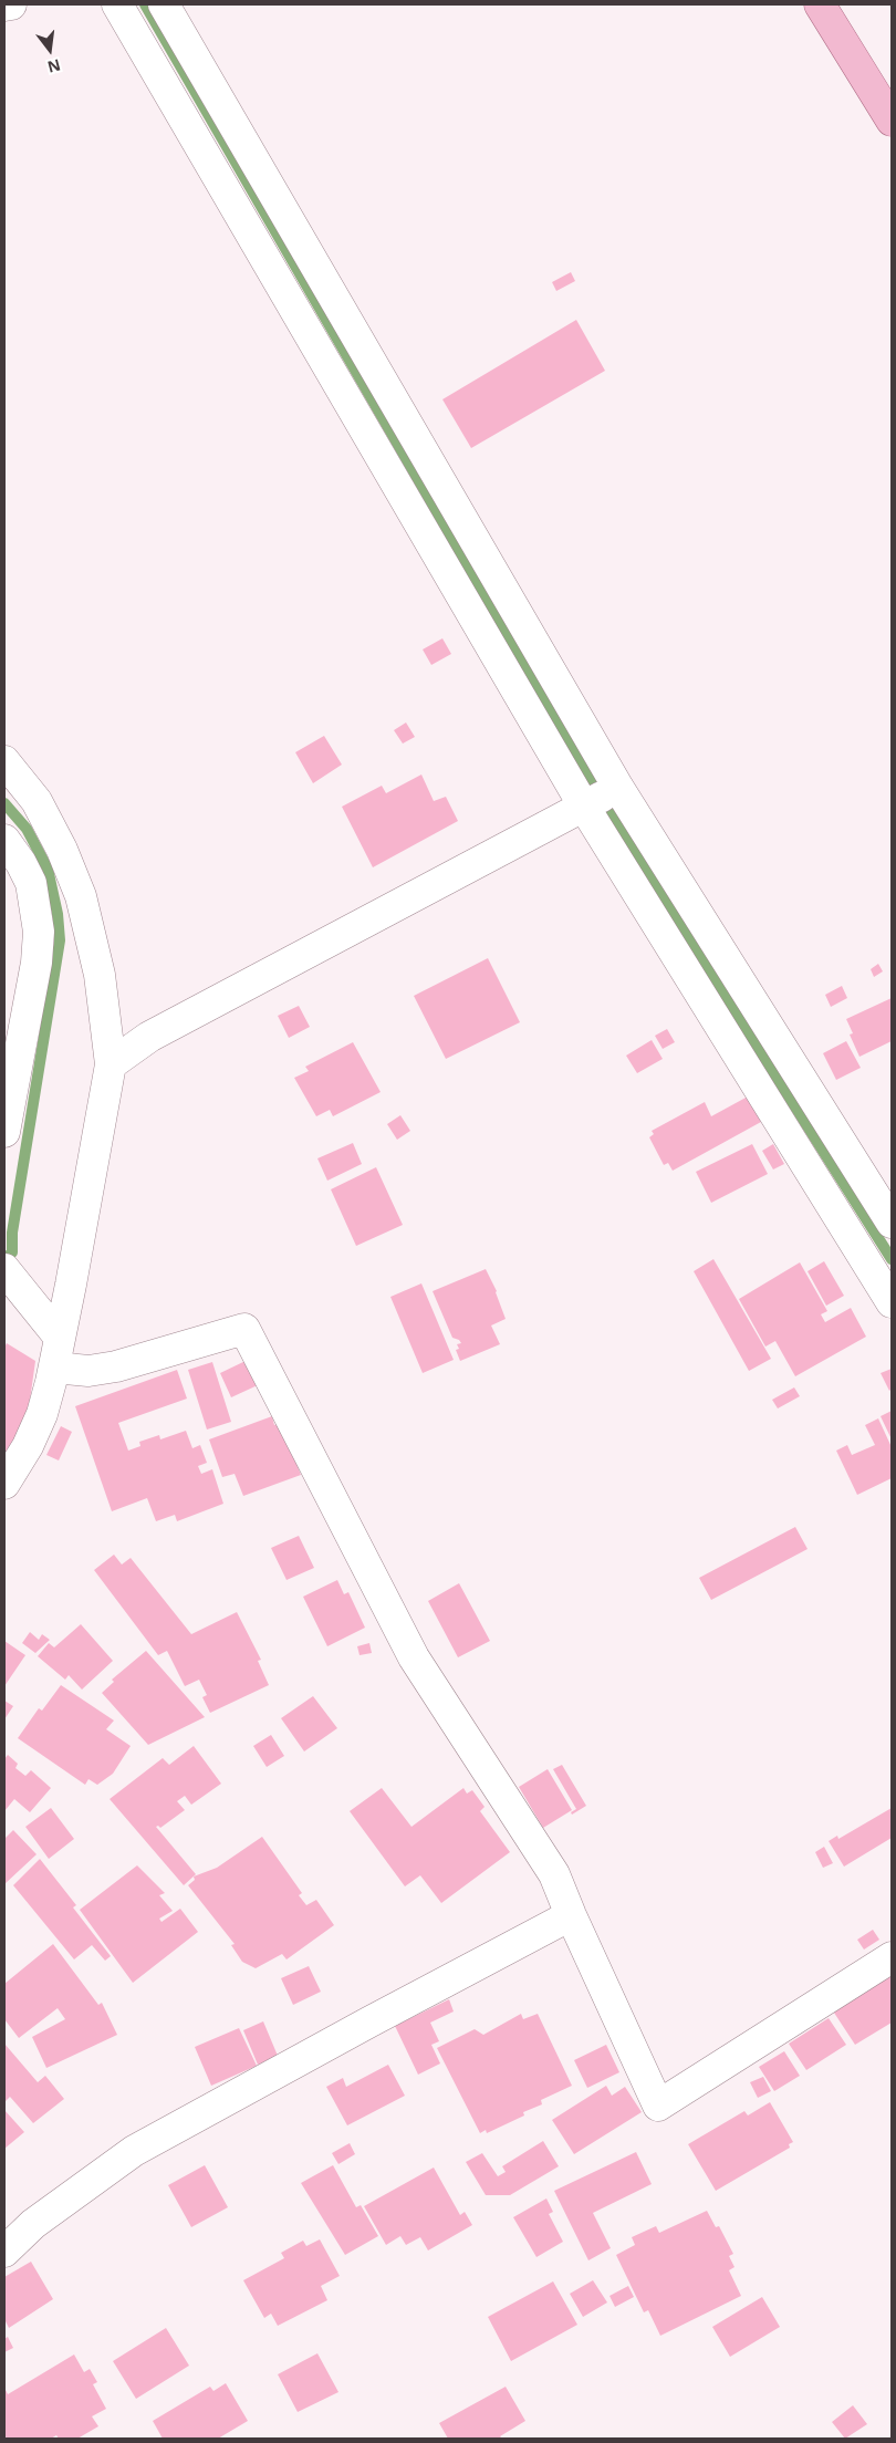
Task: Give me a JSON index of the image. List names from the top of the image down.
{
  "north": "bottom"
}
